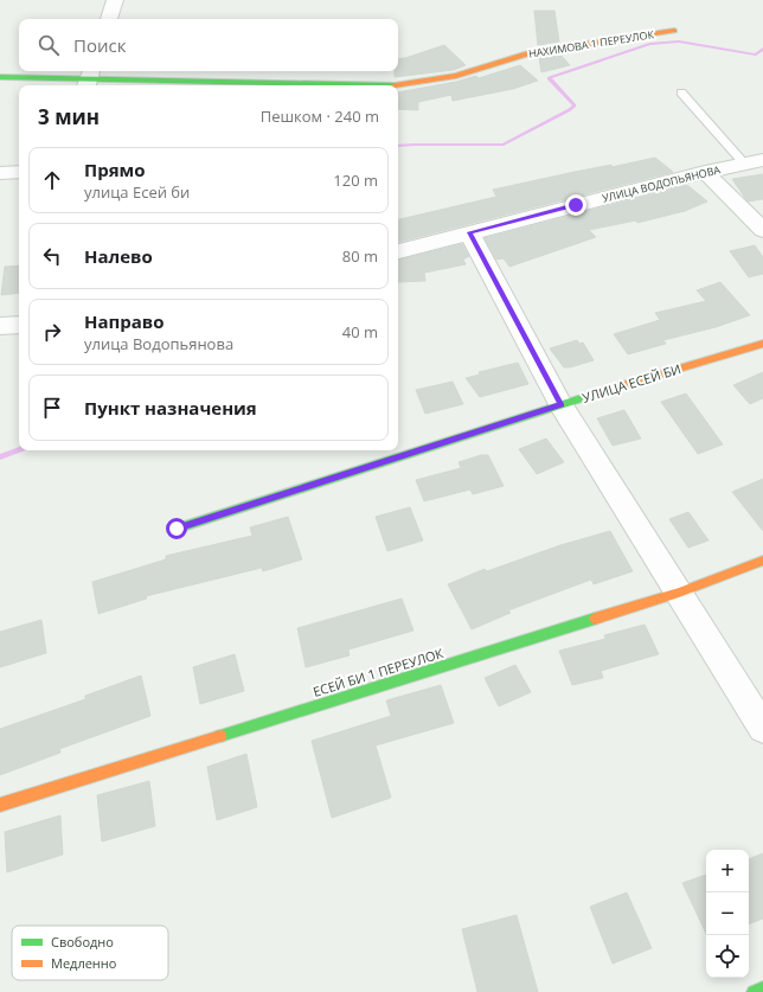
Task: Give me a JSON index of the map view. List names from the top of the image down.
{
  "streets": {
    "street": [
      "НАХИМОВА 1 ПЕРЕУЛОК",
      "УЛИЦА ВОДОПЬЯНОВА",
      "УЛИЦА ЕСЕЙ БИ",
      "ЕСЕЙ БИ 1 ПЕРЕУЛОК"
    ]
  },
  "legend": ["Свободно", "Медленно"],
  "page": {
    "search": "Поиск",
    "heading": ["3 мин", "Пешком · 240 m"],
    "list": [
      ["Прямо", "улица Есей би", "120 m"],
      ["Налево", "80 m"],
      ["Направо", "улица Водопьянова", "40 m"],
      "Пункт назначения"
    ],
    "map_buttons": ["+", "−"]
  }
}
